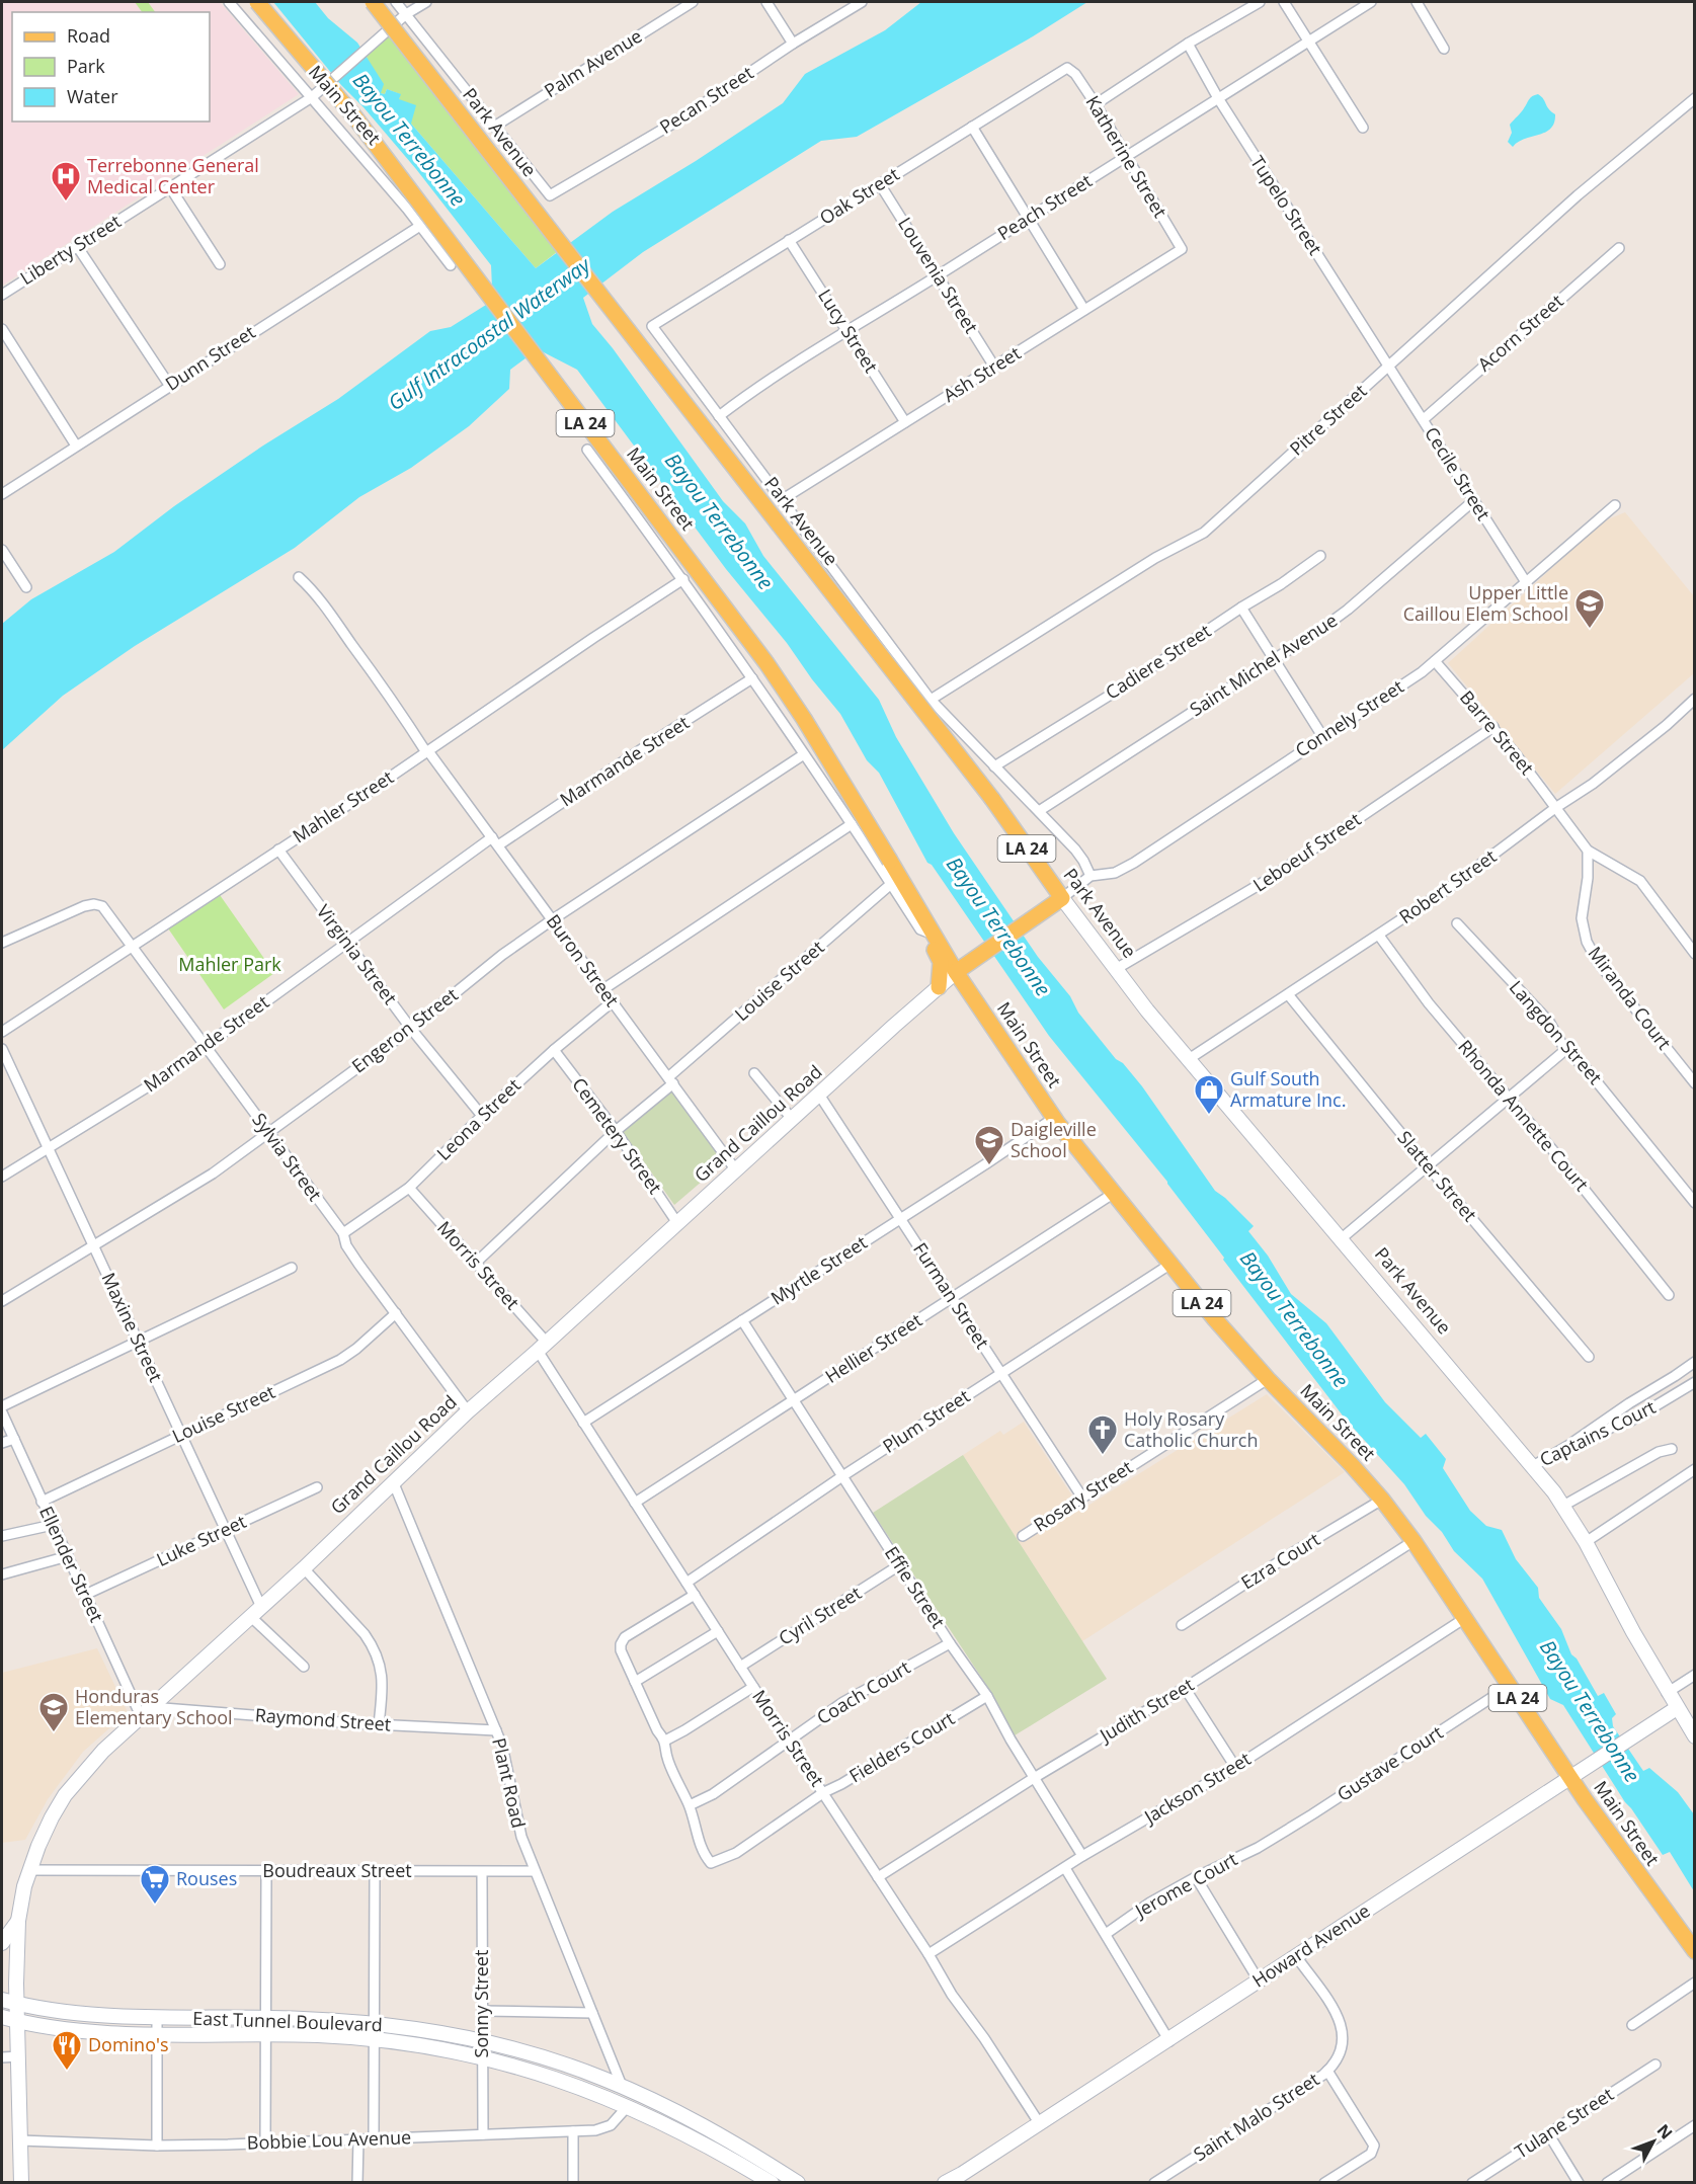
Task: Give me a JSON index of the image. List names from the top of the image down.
{
  "streets": {
    "main road": [
      "Main Street",
      "Park Avenue",
      "LA 24",
      "Grand Caillou Road",
      "Howard Avenue",
      "East Tunnel Boulevard"
    ],
    "street": [
      "Palm Avenue",
      "Pecan Street",
      "Katherine Street",
      "Oak Street",
      "Tupelo Street",
      "Peach Street",
      "Liberty Street",
      "Louvenia Street",
      "Lucy Street",
      "Acorn Street",
      "Dunn Street",
      "Ash Street",
      "Pitre Street",
      "Cecile Street",
      "Cadiere Street",
      "Saint Michel Avenue",
      "Connely Street",
      "Barre Street",
      "Marmande Street",
      "Mahler Street",
      "Leboeuf Street",
      "Robert Street",
      "Virginia Street",
      "Buron Street",
      "Louise Street",
      "Miranda Court",
      "Engeron Street",
      "Langdon Street",
      "Rhonda Annette Court",
      "Leona Street",
      "Cemetery Street",
      "Sylvia Street",
      "Slatter Street",
      "Morris Street",
      "Myrtle Street",
      "Furman Street",
      "Maxine Street",
      "Hellier Street",
      "Plum Street",
      "Captains Court",
      "Rosary Street",
      "Luke Street",
      "Ezra Court",
      "Ellender Street",
      "Effie Street",
      "Cyril Street",
      "Coach Court",
      "Judith Street",
      "Raymond Street",
      "Fielders Court",
      "Gustave Court",
      "Plant Road",
      "Jackson Street",
      "Boudreaux Street",
      "Jerome Court",
      "Sonny Street",
      "Saint Malo Street",
      "Tulane Street",
      "Bobbie Lou Avenue"
    ]
  },
  "crossings": [
    ["Palm Avenue", "Pecan Street"],
    ["Main Street", "Liberty Street"],
    ["Main Street", "Dunn Street"],
    ["Main Street", "Marmande Street"],
    ["Main Street", "Mahler Street"],
    ["Main Street", "Louise Street"],
    ["Main Street", "Engeron Street"],
    ["Main Street", "Grand Caillou Road"],
    ["Main Street", "Myrtle Street"],
    ["Main Street", "Hellier Street"],
    ["Main Street", "Plum Street"],
    ["Main Street", "Rosary Street"],
    ["Main Street", "Ezra Court"],
    ["Main Street", "Judith Street"],
    ["Main Street", "Gustave Court"],
    ["Main Street", "Jackson Street"],
    ["Main Street", "Howard Avenue"],
    ["Park Avenue", "Oak Street"],
    ["Park Avenue", "Peach Street"],
    ["Park Avenue", "Ash Street"],
    ["Park Avenue", "Pitre Street"],
    ["Park Avenue", "Cadiere Street"],
    ["Park Avenue", "Saint Michel Avenue"],
    ["Park Avenue", "Connely Street"],
    ["Park Avenue", "Leboeuf Street"],
    ["Park Avenue", "Robert Street"],
    ["Park Avenue", "Grand Caillou Road"],
    ["Park Avenue", "Captains Court"],
    ["Park Avenue", "Howard Avenue"],
    ["Katherine Street", "Oak Street"],
    ["Katherine Street", "Peach Street"],
    ["Katherine Street", "Ash Street"],
    ["Oak Street", "Louvenia Street"],
    ["Oak Street", "Lucy Street"],
    ["Tupelo Street", "Peach Street"],
    ["Tupelo Street", "Pitre Street"],
    ["Tupelo Street", "Cecile Street"],
    ["Peach Street", "Louvenia Street"],
    ["Peach Street", "Lucy Street"],
    ["Louvenia Street", "Ash Street"],
    ["Lucy Street", "Ash Street"],
    ["Acorn Street", "Cecile Street"],
    ["Pitre Street", "Cecile Street"],
    ["Cecile Street", "Saint Michel Avenue"],
    ["Cecile Street", "Connely Street"],
    ["Connely Street", "Barre Street"],
    ["Connely Street", "Grand Caillou Road"],
    ["Barre Street", "Leboeuf Street"],
    ["Barre Street", "Robert Street"],
    ["Marmande Street", "Virginia Street"],
    ["Marmande Street", "Buron Street"],
    ["Marmande Street", "Sylvia Street"],
    ["Marmande Street", "Maxine Street"],
    ["Mahler Street", "Virginia Street"],
    ["Mahler Street", "Buron Street"],
    ["Mahler Street", "Sylvia Street"],
    ["Robert Street", "Rhonda Annette Court"],
    ["Robert Street", "Slatter Street"],
    ["Virginia Street", "Engeron Street"],
    ["Virginia Street", "Leona Street"],
    ["Buron Street", "Louise Street"],
    ["Buron Street", "Engeron Street"],
    ["Buron Street", "Leona Street"],
    ["Buron Street", "Grand Caillou Road"],
    ["Louise Street", "Cemetery Street"],
    ["Louise Street", "Sylvia Street"],
    ["Louise Street", "Morris Street"],
    ["Louise Street", "Maxine Street"],
    ["Louise Street", "Ellender Street"],
    ["Engeron Street", "Sylvia Street"],
    ["Engeron Street", "Maxine Street"],
    ["Leona Street", "Cemetery Street"],
    ["Leona Street", "Sylvia Street"],
    ["Leona Street", "Morris Street"],
    ["Grand Caillou Road", "Cemetery Street"],
    ["Grand Caillou Road", "Sylvia Street"],
    ["Grand Caillou Road", "Morris Street"],
    ["Grand Caillou Road", "Furman Street"],
    ["Grand Caillou Road", "Maxine Street"],
    ["Grand Caillou Road", "Ellender Street"],
    ["Grand Caillou Road", "Raymond Street"],
    ["Grand Caillou Road", "Plant Road"],
    ["Grand Caillou Road", "Boudreaux Street"],
    ["Grand Caillou Road", "East Tunnel Boulevard"],
    ["Grand Caillou Road", "Bobbie Lou Avenue"],
    ["Morris Street", "Myrtle Street"],
    ["Morris Street", "Hellier Street"],
    ["Morris Street", "Plum Street"],
    ["Morris Street", "Cyril Street"],
    ["Morris Street", "Coach Court"],
    ["Morris Street", "Judith Street"],
    ["Morris Street", "Fielders Court"],
    ["Morris Street", "Jackson Street"],
    ["Morris Street", "Howard Avenue"],
    ["Myrtle Street", "Furman Street"],
    ["Myrtle Street", "Effie Street"],
    ["Furman Street", "Hellier Street"],
    ["Furman Street", "Plum Street"],
    ["Furman Street", "Rosary Street"],
    ["Maxine Street", "Luke Street"],
    ["Hellier Street", "Effie Street"],
    ["Plum Street", "Effie Street"],
    ["Luke Street", "Ellender Street"],
    ["Ellender Street", "Raymond Street"],
    ["Effie Street", "Cyril Street"],
    ["Effie Street", "Coach Court"],
    ["Effie Street", "Judith Street"],
    ["Effie Street", "Fielders Court"],
    ["Effie Street", "Jackson Street"],
    ["Coach Court", "Fielders Court"],
    ["Raymond Street", "Plant Road"],
    ["Gustave Court", "Jerome Court"],
    ["Plant Road", "Boudreaux Street"],
    ["Plant Road", "East Tunnel Boulevard"],
    ["Boudreaux Street", "Sonny Street"],
    ["Sonny Street", "East Tunnel Boulevard"],
    ["Sonny Street", "Bobbie Lou Avenue"],
    ["East Tunnel Boulevard", "Bobbie Lou Avenue"]
  ],
  "water": ["Bayou Terrebonne", "Gulf Intracoastal Waterway"],
  "parks": ["Mahler Park"],
  "places": {
    "hospital": ["Terrebonne General Medical Center"],
    "school or university": ["Upper Little Caillou Elem School", "Daigleville School", "Honduras Elementary School"],
    "shop": ["Gulf South Armature Inc."],
    "church": ["Holy Rosary Catholic Church"],
    "supermarket": ["Rouses"],
    "restaurant": ["Domino's"]
  },
  "legend": ["Road", "Park", "Water"],
  "north": "top right"
}
